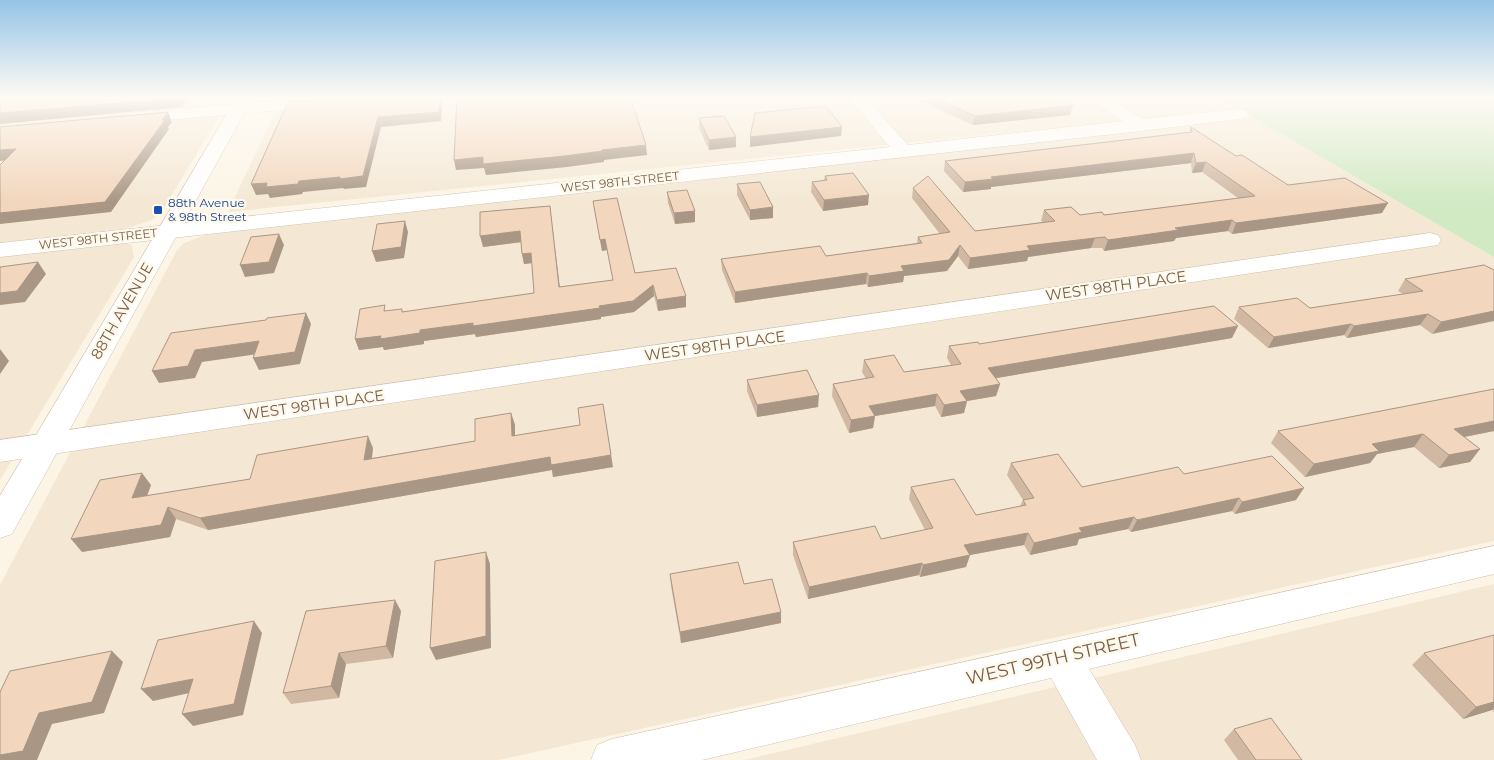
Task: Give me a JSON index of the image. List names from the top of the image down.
{
  "streets": {
    "street": [
      "WEST 98TH STREET",
      "WEST 98TH PLACE",
      "88TH AVENUE",
      "WEST 99TH STREET"
    ]
  },
  "crossings": [
    ["WEST 98TH STREET", "88TH AVENUE"],
    ["WEST 98TH PLACE", "88TH AVENUE"]
  ],
  "places": {
    "transit": ["88th Avenue & 98th Street"]
  }
}
